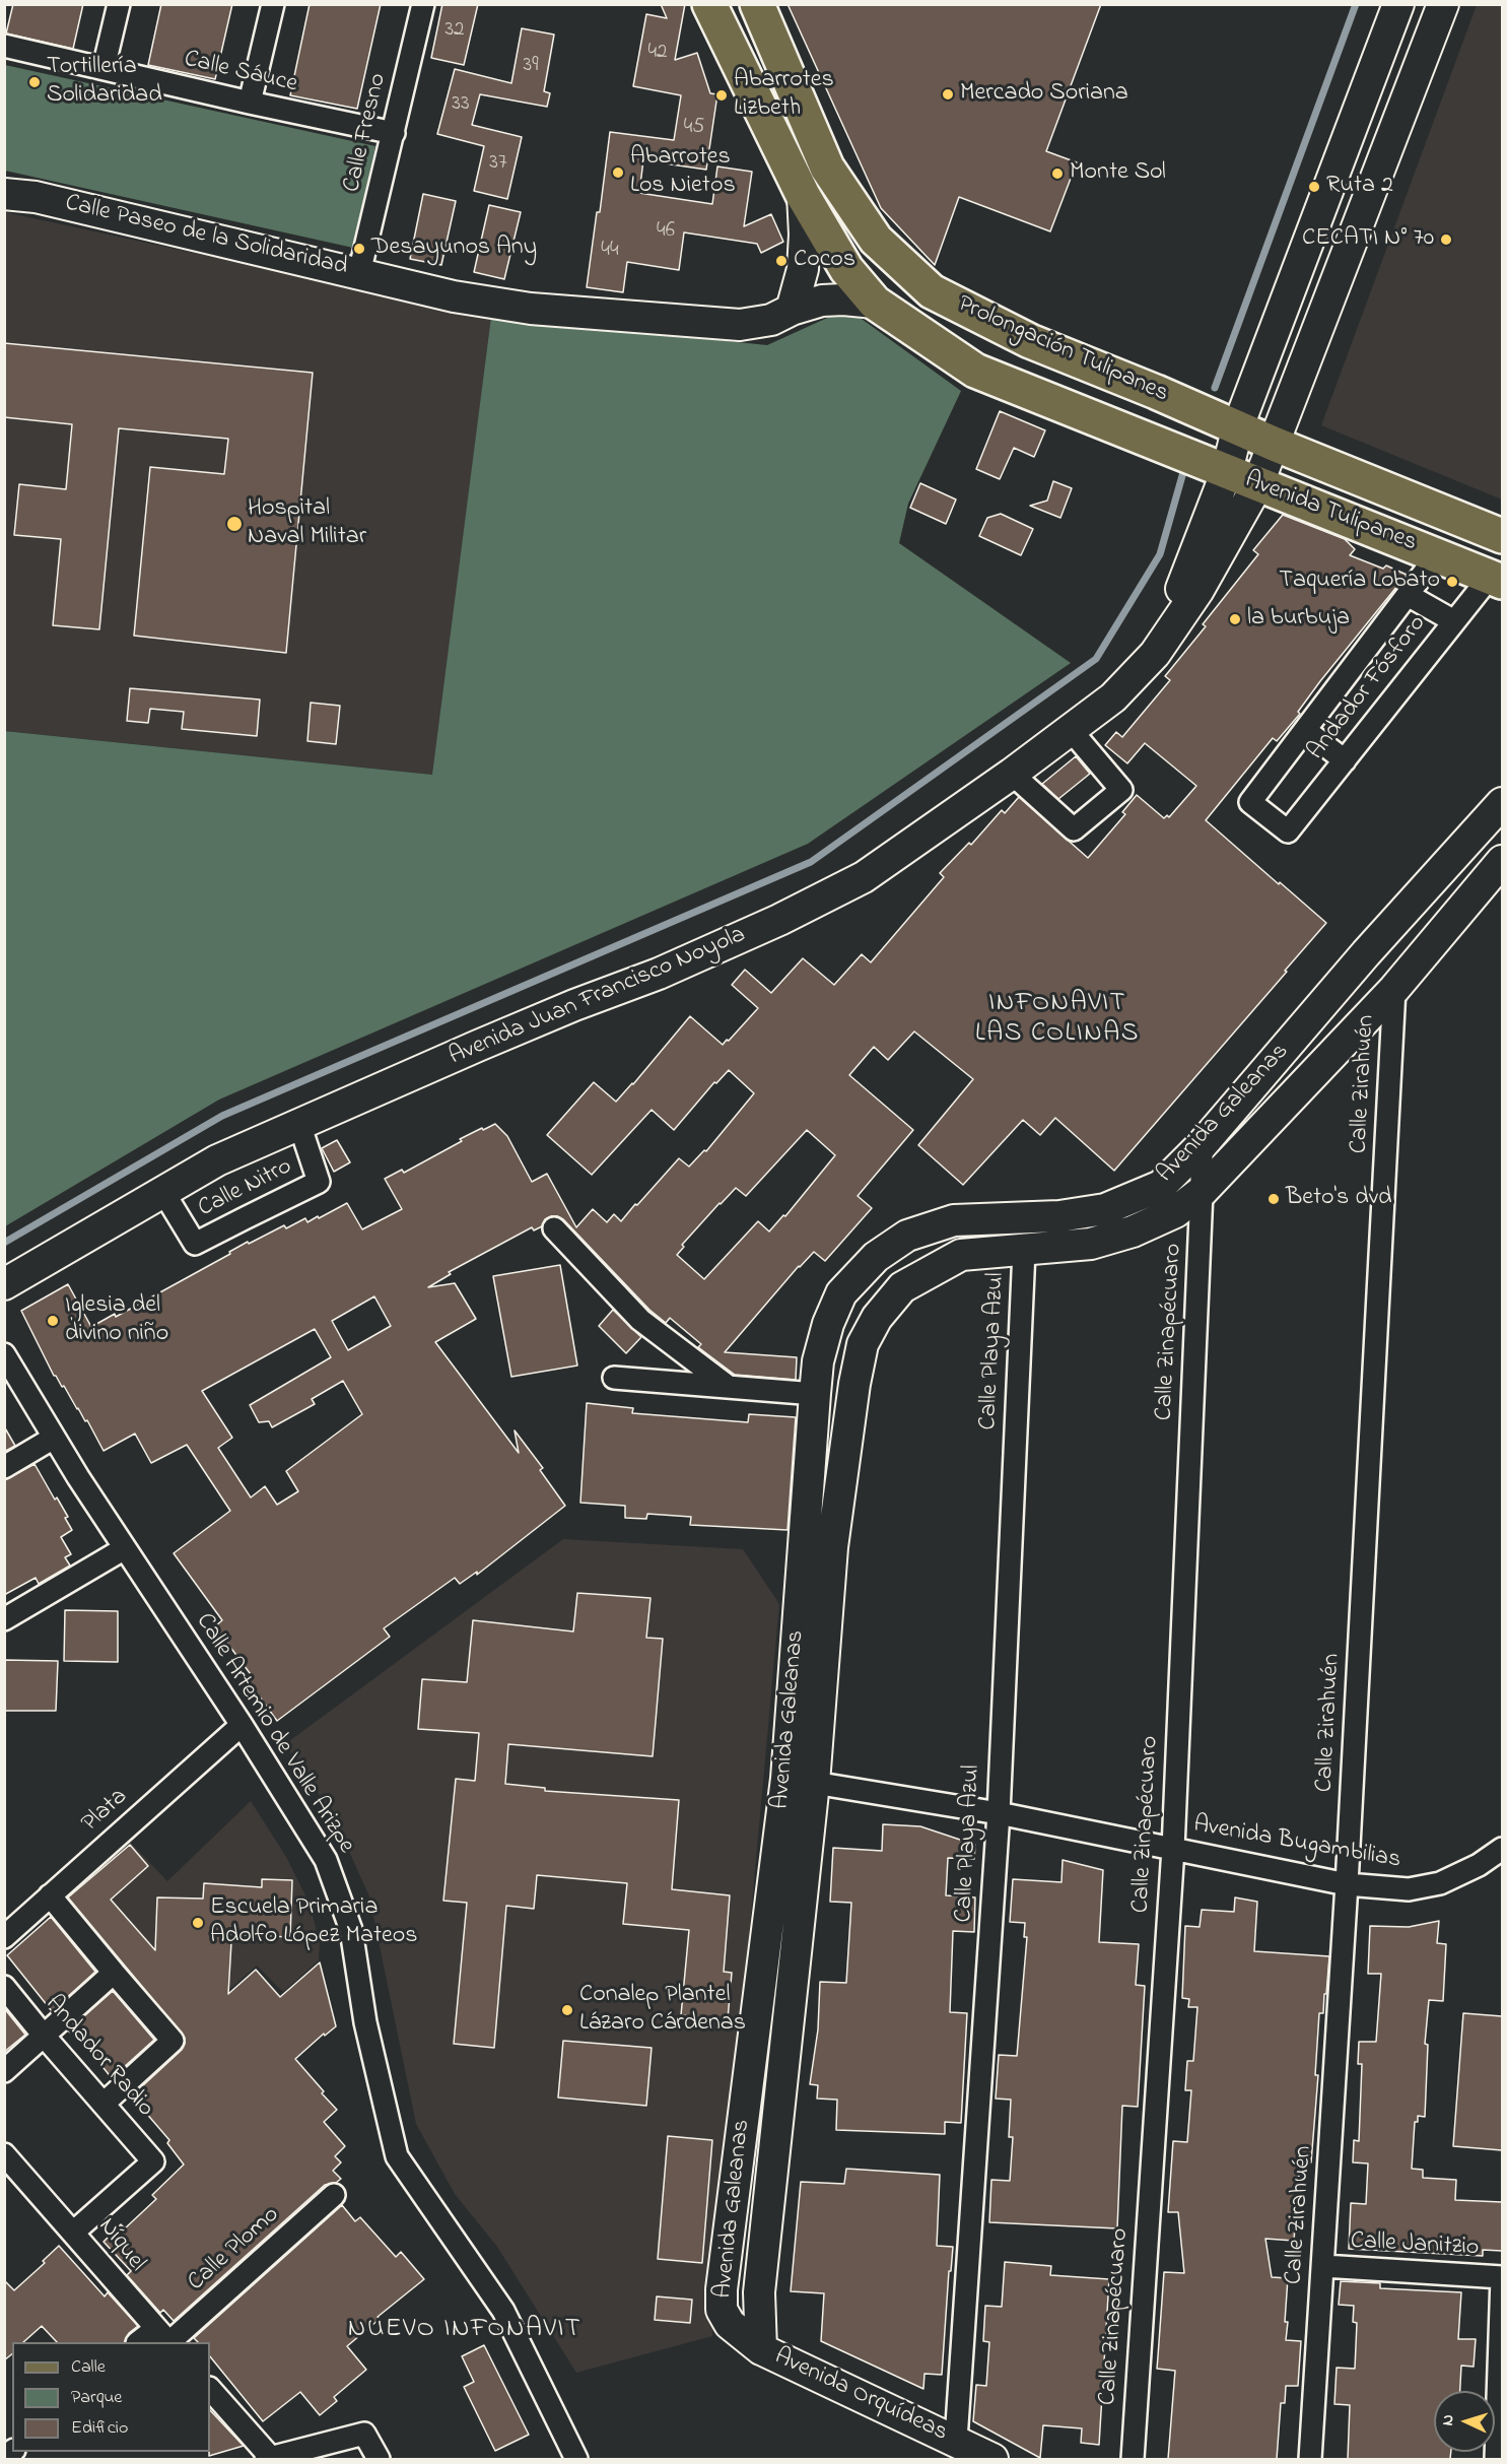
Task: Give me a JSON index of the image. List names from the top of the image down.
{
  "streets": {
    "main road": ["Prolongación Tulipanes", "Avenida Tulipanes"],
    "street": [
      "Calle Sáuce",
      "Calle Fresno",
      "Calle Paseo de la Solidaridad",
      "Andador Fósforo",
      "Avenida Juan Francisco Noyola",
      "Calle Zirahuén",
      "Avenida Galeanas",
      "Calle Nitro",
      "Calle Zinapécuaro",
      "Calle Playa Azul",
      "Calle Artemio de Valle Arizpe",
      "Plata",
      "Avenida Bugambilias",
      "Andador Radio",
      "Níquel",
      "Calle Janitzio",
      "Calle Plomo",
      "Avenida Orquídeas"
    ]
  },
  "crossings": [
    ["Calle Sáuce", "Calle Fresno"],
    ["Calle Fresno", "Calle Paseo de la Solidaridad"],
    ["Calle Paseo de la Solidaridad", "Prolongación Tulipanes"],
    ["Prolongación Tulipanes", "Avenida Tulipanes"],
    ["Avenida Tulipanes", "Andador Fósforo"],
    ["Avenida Juan Francisco Noyola", "Calle Nitro"],
    ["Calle Zirahuén", "Avenida Galeanas"],
    ["Calle Zirahuén", "Avenida Bugambilias"],
    ["Calle Zirahuén", "Calle Janitzio"],
    ["Avenida Galeanas", "Calle Zinapécuaro"],
    ["Avenida Galeanas", "Calle Playa Azul"],
    ["Avenida Galeanas", "Avenida Bugambilias"],
    ["Avenida Galeanas", "Avenida Orquídeas"],
    ["Calle Zinapécuaro", "Avenida Bugambilias"],
    ["Calle Playa Azul", "Avenida Bugambilias"],
    ["Calle Playa Azul", "Avenida Orquídeas"],
    ["Calle Artemio de Valle Arizpe", "Plata"],
    ["Andador Radio", "Níquel"],
    ["Níquel", "Calle Plomo"]
  ],
  "districts": ["INFONAVIT LAS COLINAS", "NUEVO INFONAVIT"],
  "places": [
    "Tortillería Solidaridad",
    "Mercado Soriana",
    "Abarrotes Lizbeth",
    "Abarrotes Los Nietos",
    "Monte Sol",
    "Ruta 2",
    "CECATI N° 70",
    "Desayunos Any",
    "Cocos",
    "Hospital Naval Militar",
    "Taquería Lobato",
    "la burbuja",
    "Beto's dvd",
    "Iglesia del divino niño",
    "Escuela Primaria Adolfo López Mateos",
    "Conalep Plantel Lázaro Cárdenas"
  ],
  "house_numbers": [
    "32",
    "42",
    "39",
    "33",
    "45",
    "37",
    "46",
    "44"
  ],
  "legend": ["Calle", "Parque", "Edificio"],
  "north": "left"
}
